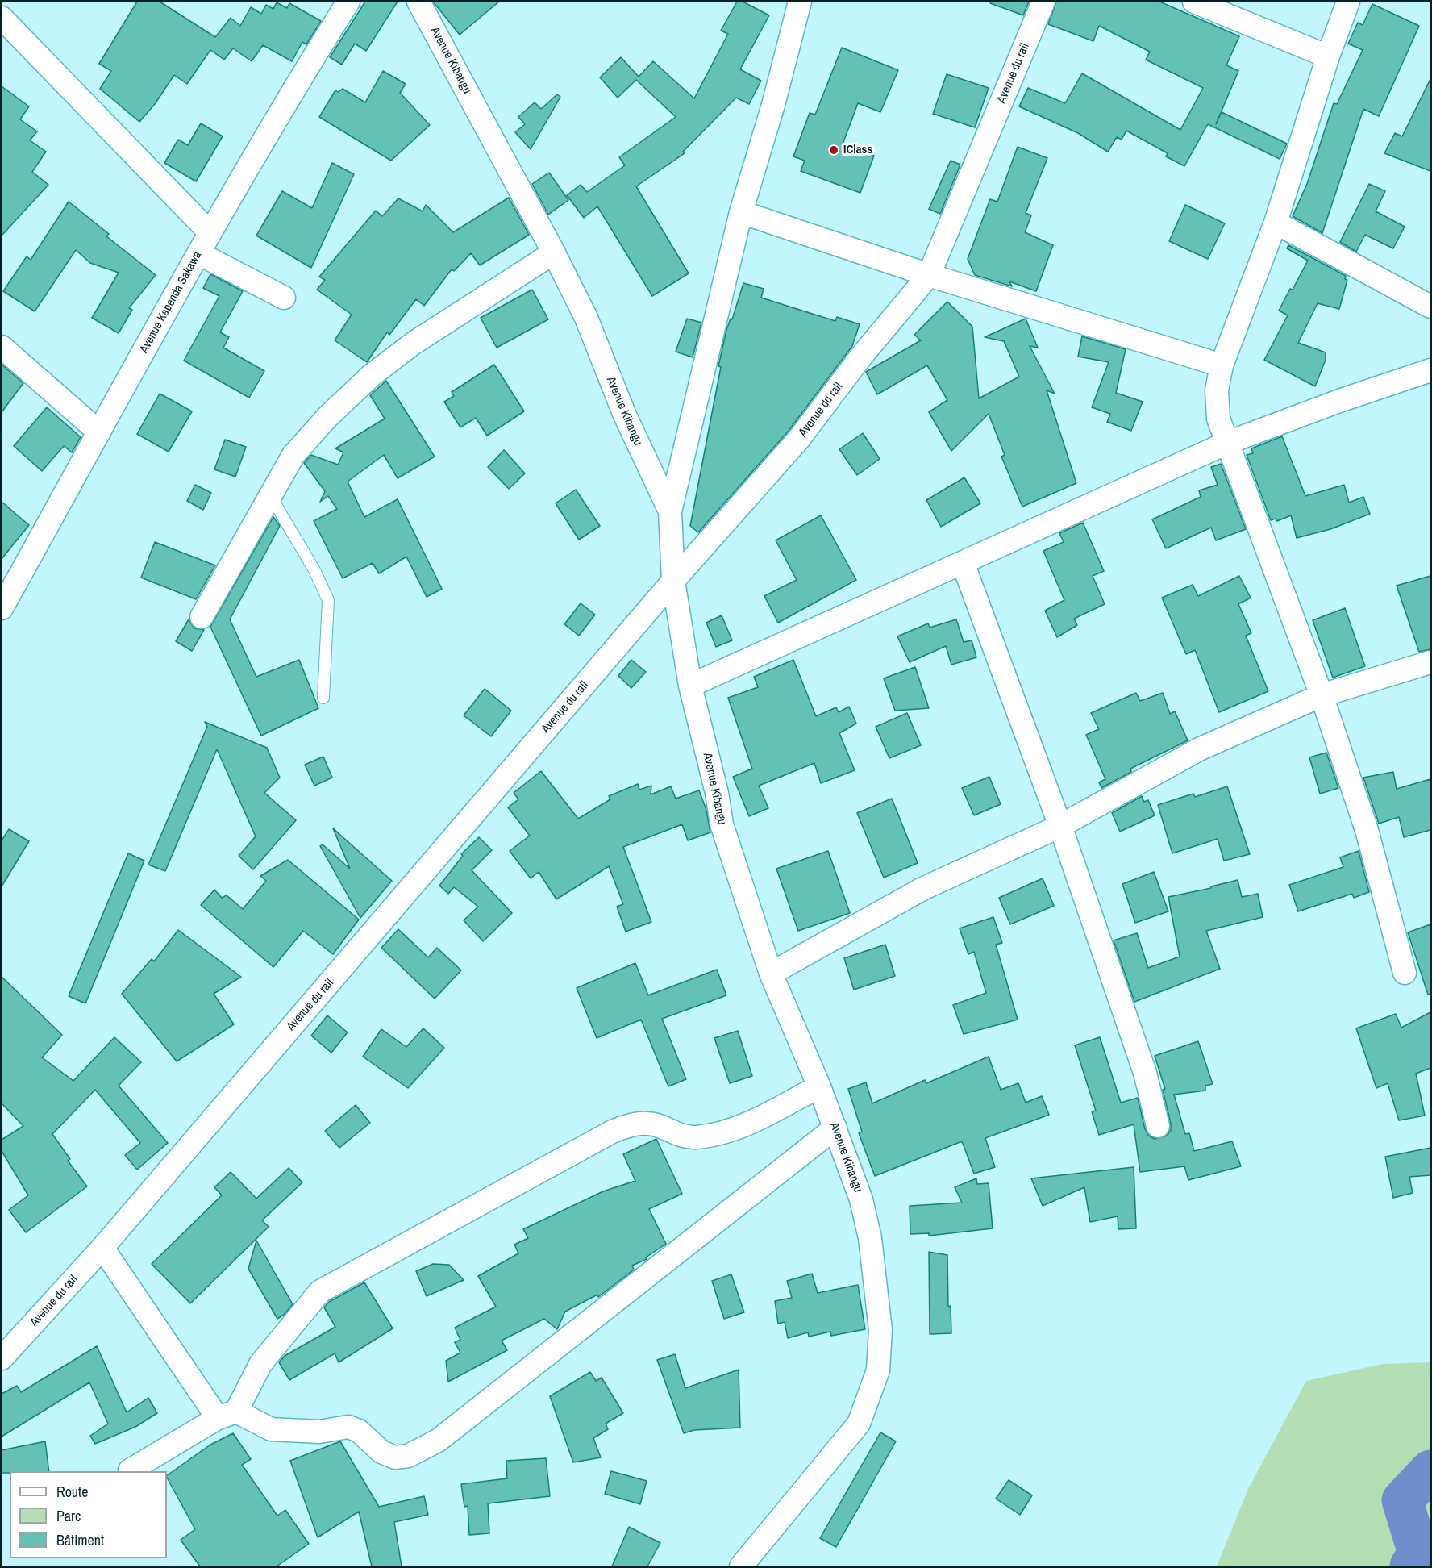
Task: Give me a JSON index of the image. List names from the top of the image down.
{
  "streets": {
    "street": ["Avenue Kibangu", "Avenue du rail", "Avenue Kapenda Sakawa"]
  },
  "crossings": [
    ["Avenue Kibangu", "Avenue du rail"]
  ],
  "places": ["IClass"],
  "legend": ["Route", "Parc", "Bâtiment"]
}
